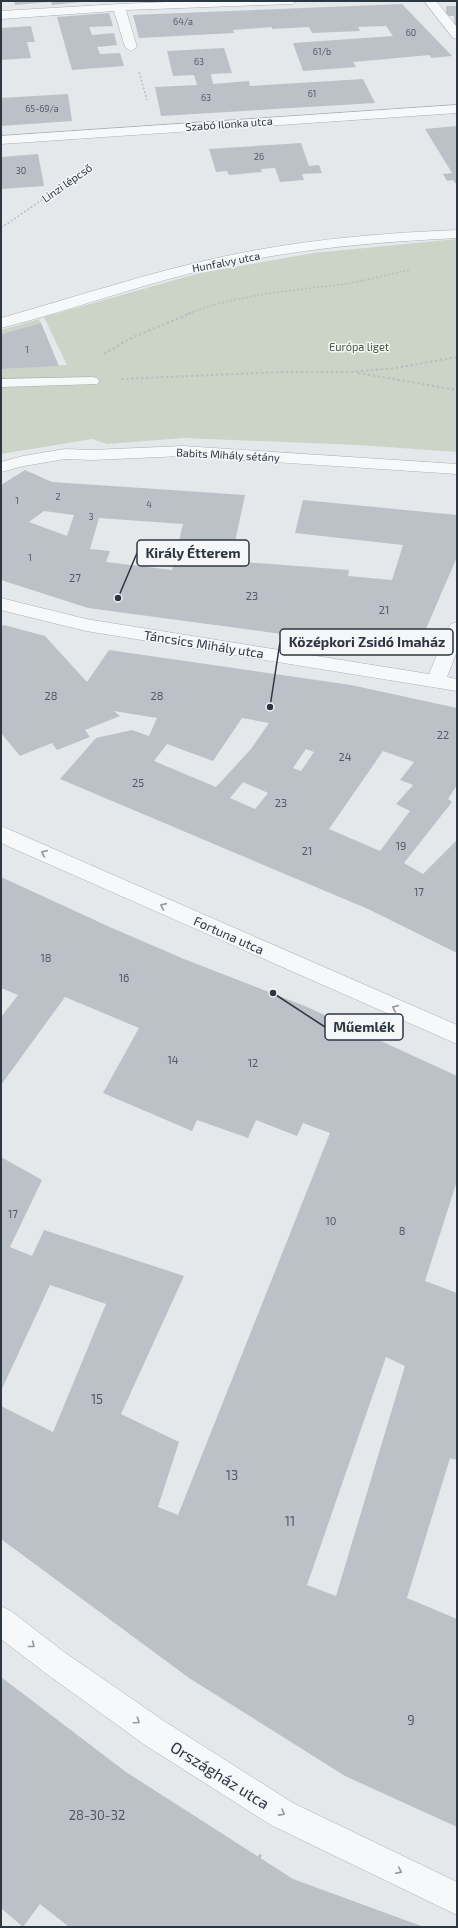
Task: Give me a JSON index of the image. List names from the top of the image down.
{
  "streets": {
    "street": [
      "Szabó Ilonka utca",
      "Hunfalvy utca",
      "Babits Mihály sétány",
      "Táncsics Mihály utca",
      "Fortuna utca",
      "Országház utca"
    ],
    "path": ["Linzi lépcső"]
  },
  "one_way": ["Fortuna utca", "Országház utca"],
  "parks": ["Európa liget"],
  "places": ["Király Étterem", "Középkori Zsidó Imaház", "Műemlék"],
  "house_numbers": [
    "64/a",
    "60",
    "61/b",
    "63",
    "61",
    "63",
    "65-69/a",
    "26",
    "30",
    "1",
    "2",
    "1",
    "4",
    "3",
    "1",
    "27",
    "23",
    "21",
    "28",
    "28",
    "22",
    "24",
    "25",
    "23",
    "19",
    "21",
    "17",
    "18",
    "16",
    "14",
    "12",
    "17",
    "10",
    "8",
    "15",
    "13",
    "11",
    "9",
    "28-30-32"
  ]
}
